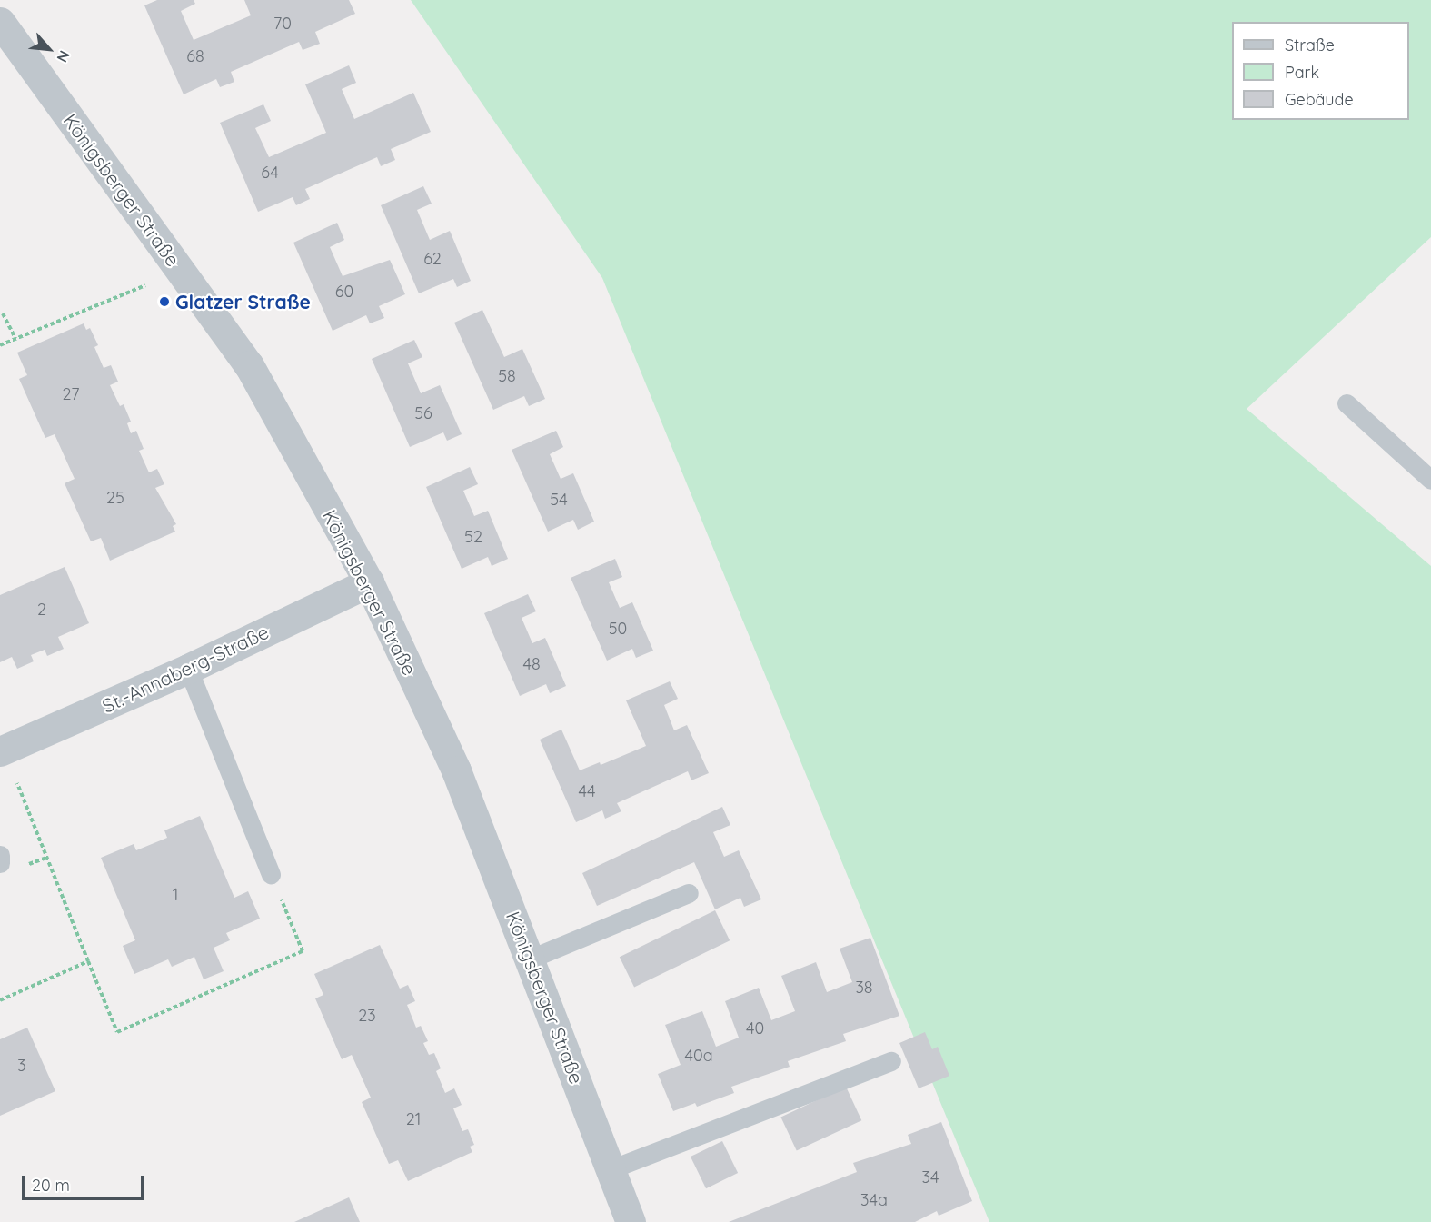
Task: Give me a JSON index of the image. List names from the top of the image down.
{
  "streets": {
    "street": ["Königsberger Straße", "St.-Annaberg-Straße"]
  },
  "crossings": [
    ["Königsberger Straße", "St.-Annaberg-Straße"]
  ],
  "places": ["Glatzer Straße"],
  "house_numbers": [
    "70",
    "68",
    "64",
    "62",
    "60",
    "58",
    "27",
    "56",
    "25",
    "54",
    "52",
    "2",
    "50",
    "48",
    "44",
    "1",
    "38",
    "23",
    "40",
    "40a",
    "3",
    "21",
    "34",
    "34a"
  ],
  "legend": ["Straße", "Park", "Gebäude"],
  "scale_bar": "20 m",
  "north": "bottom right"
}
